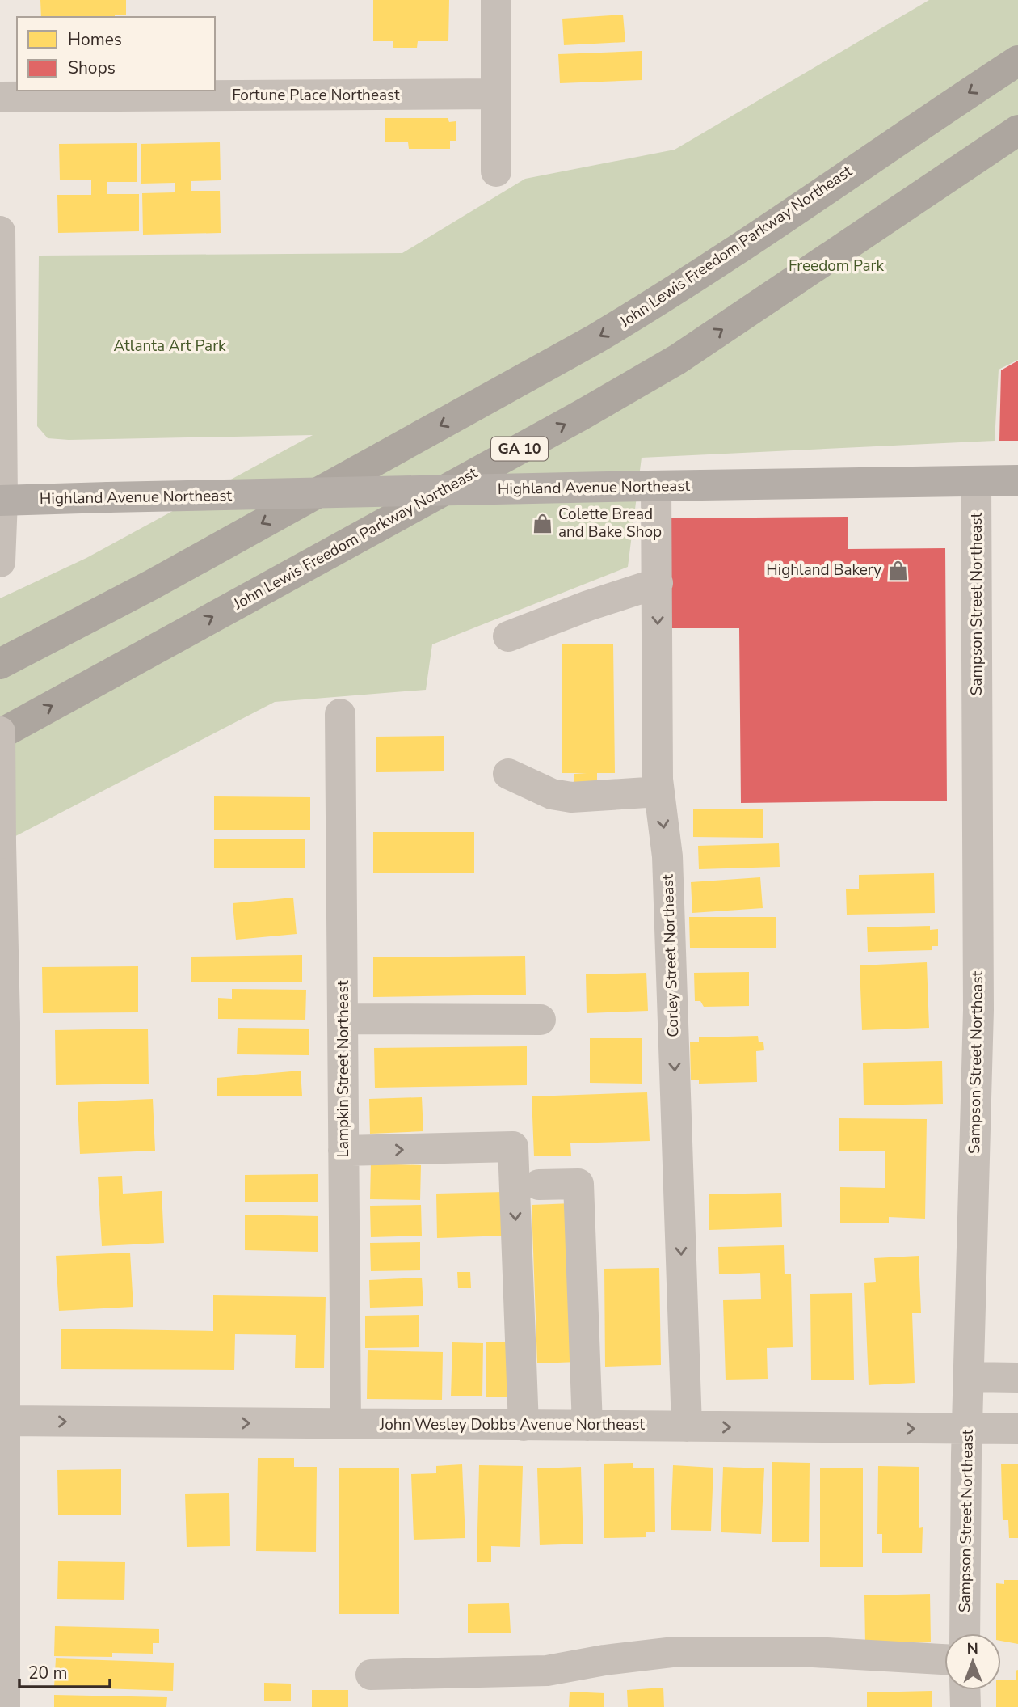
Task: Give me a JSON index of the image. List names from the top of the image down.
{
  "streets": {
    "highway": ["John Lewis Freedom Parkway Northeast", "GA 10"],
    "main road": ["Highland Avenue Northeast"],
    "street": [
      "Fortune Place Northeast",
      "Sampson Street Northeast",
      "Corley Street Northeast",
      "Lampkin Street Northeast",
      "John Wesley Dobbs Avenue Northeast"
    ]
  },
  "crossings": [
    ["Highland Avenue Northeast", "Sampson Street Northeast"],
    ["Highland Avenue Northeast", "Corley Street Northeast"],
    ["Sampson Street Northeast", "John Wesley Dobbs Avenue Northeast"],
    ["Corley Street Northeast", "John Wesley Dobbs Avenue Northeast"],
    ["Lampkin Street Northeast", "John Wesley Dobbs Avenue Northeast"]
  ],
  "one_way": ["Corley Street Northeast"],
  "parks": ["Freedom Park", "Atlanta Art Park"],
  "places": {
    "shop": ["Colette Bread and Bake Shop", "Highland Bakery"]
  },
  "legend": ["Homes", "Shops"],
  "scale_bar": "20 m",
  "north": "top"
}
